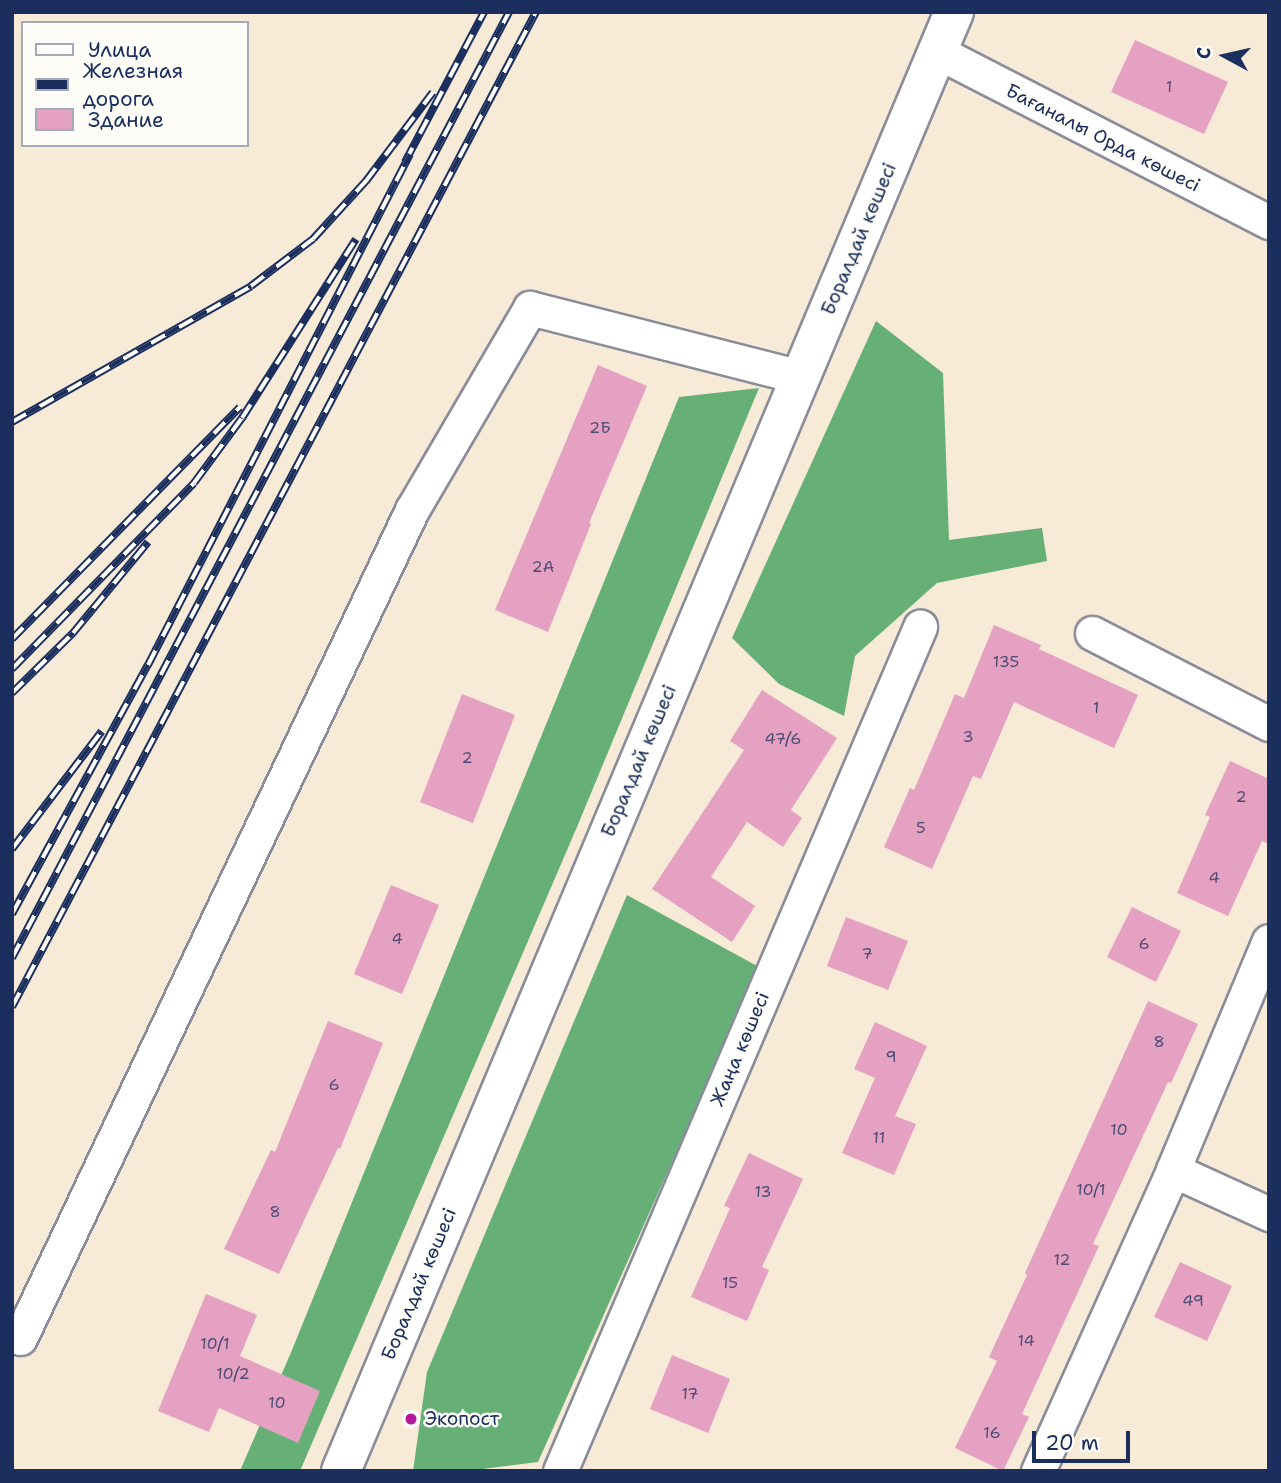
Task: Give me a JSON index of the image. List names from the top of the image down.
{
  "streets": {
    "main road": ["Боралдай көшесі"],
    "street": ["Бағаналы Орда көшесі", "Жаңа көшесі"]
  },
  "crossings": [
    ["Бағаналы Орда көшесі", "Боралдай көшесі"]
  ],
  "places": ["Экопост"],
  "house_numbers": [
    "1",
    "2Б",
    "2А",
    "135",
    "1",
    "3",
    "47/6",
    "2",
    "2",
    "5",
    "4",
    "4",
    "6",
    "7",
    "8",
    "9",
    "6",
    "10",
    "11",
    "10/1",
    "13",
    "8",
    "12",
    "15",
    "49",
    "14",
    "10/1",
    "10/2",
    "17",
    "10",
    "16"
  ],
  "legend": ["Улица", "Железная дорога", "Здание"],
  "scale_bar": "20 m",
  "north": "left"
}
